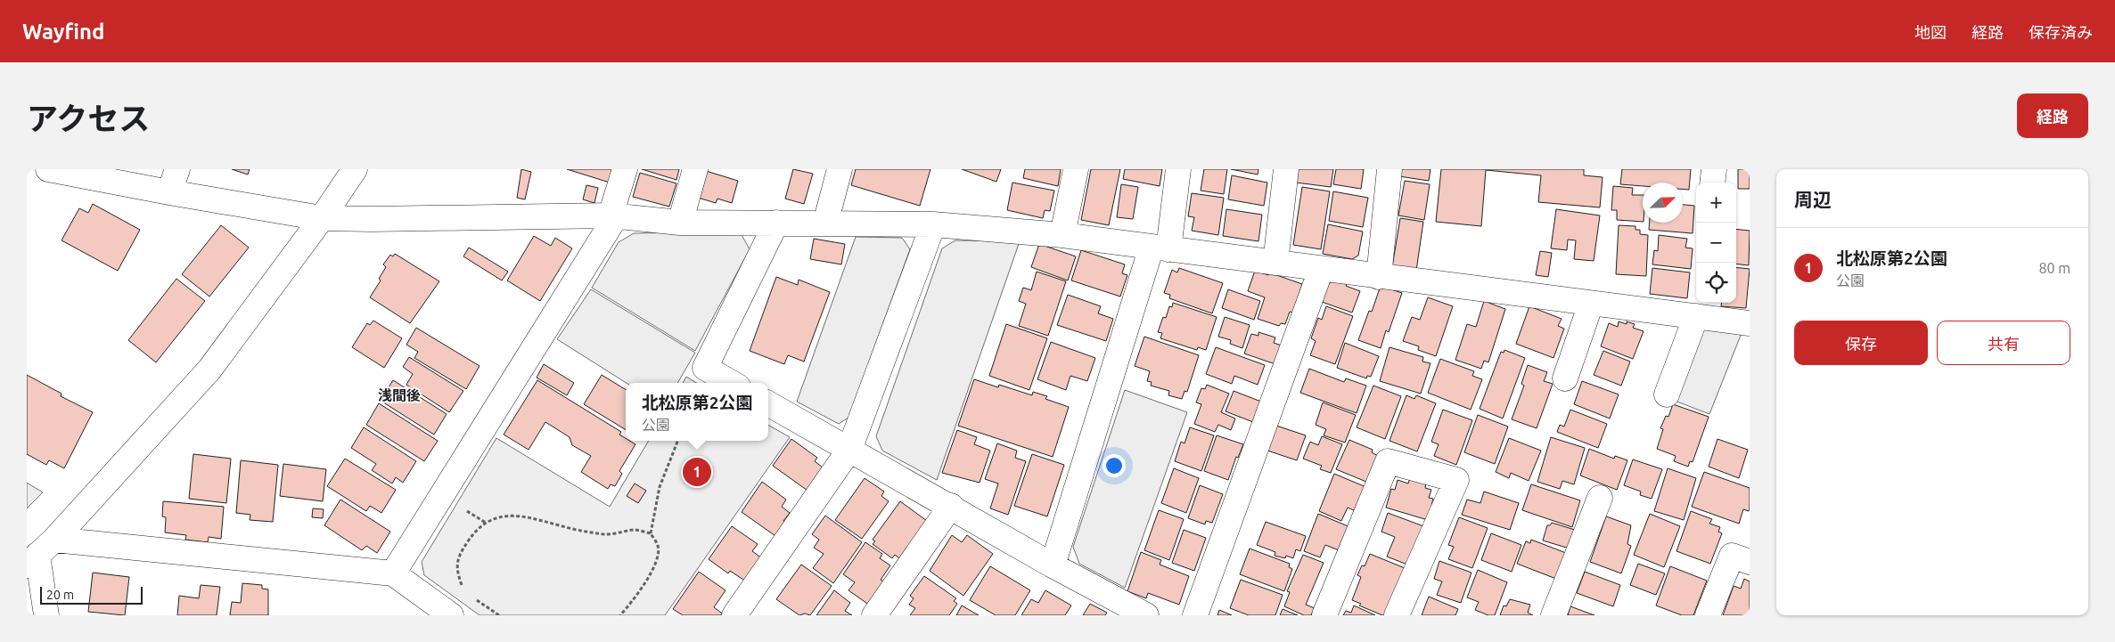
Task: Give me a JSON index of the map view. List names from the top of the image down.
{
  "districts": ["浅間後"],
  "scale_bar": "20 m",
  "north": "top right",
  "page": {
    "header": "Wayfind",
    "nav": ["地図", "経路", "保存済み"],
    "title": "アクセス",
    "buttons": [
      "経路",
      ["保存", "共有"]
    ],
    "heading": "周辺",
    "map_buttons": ["+", "−"],
    "list": [
      {
        "mark": "1",
        "name": "北松原第2公園",
        "note": "公園",
        "value": "80 m"
      }
    ],
    "popup": ["北松原第2公園", "公園"],
    "pins": "1",
    "scale": "20 m"
  }
}
